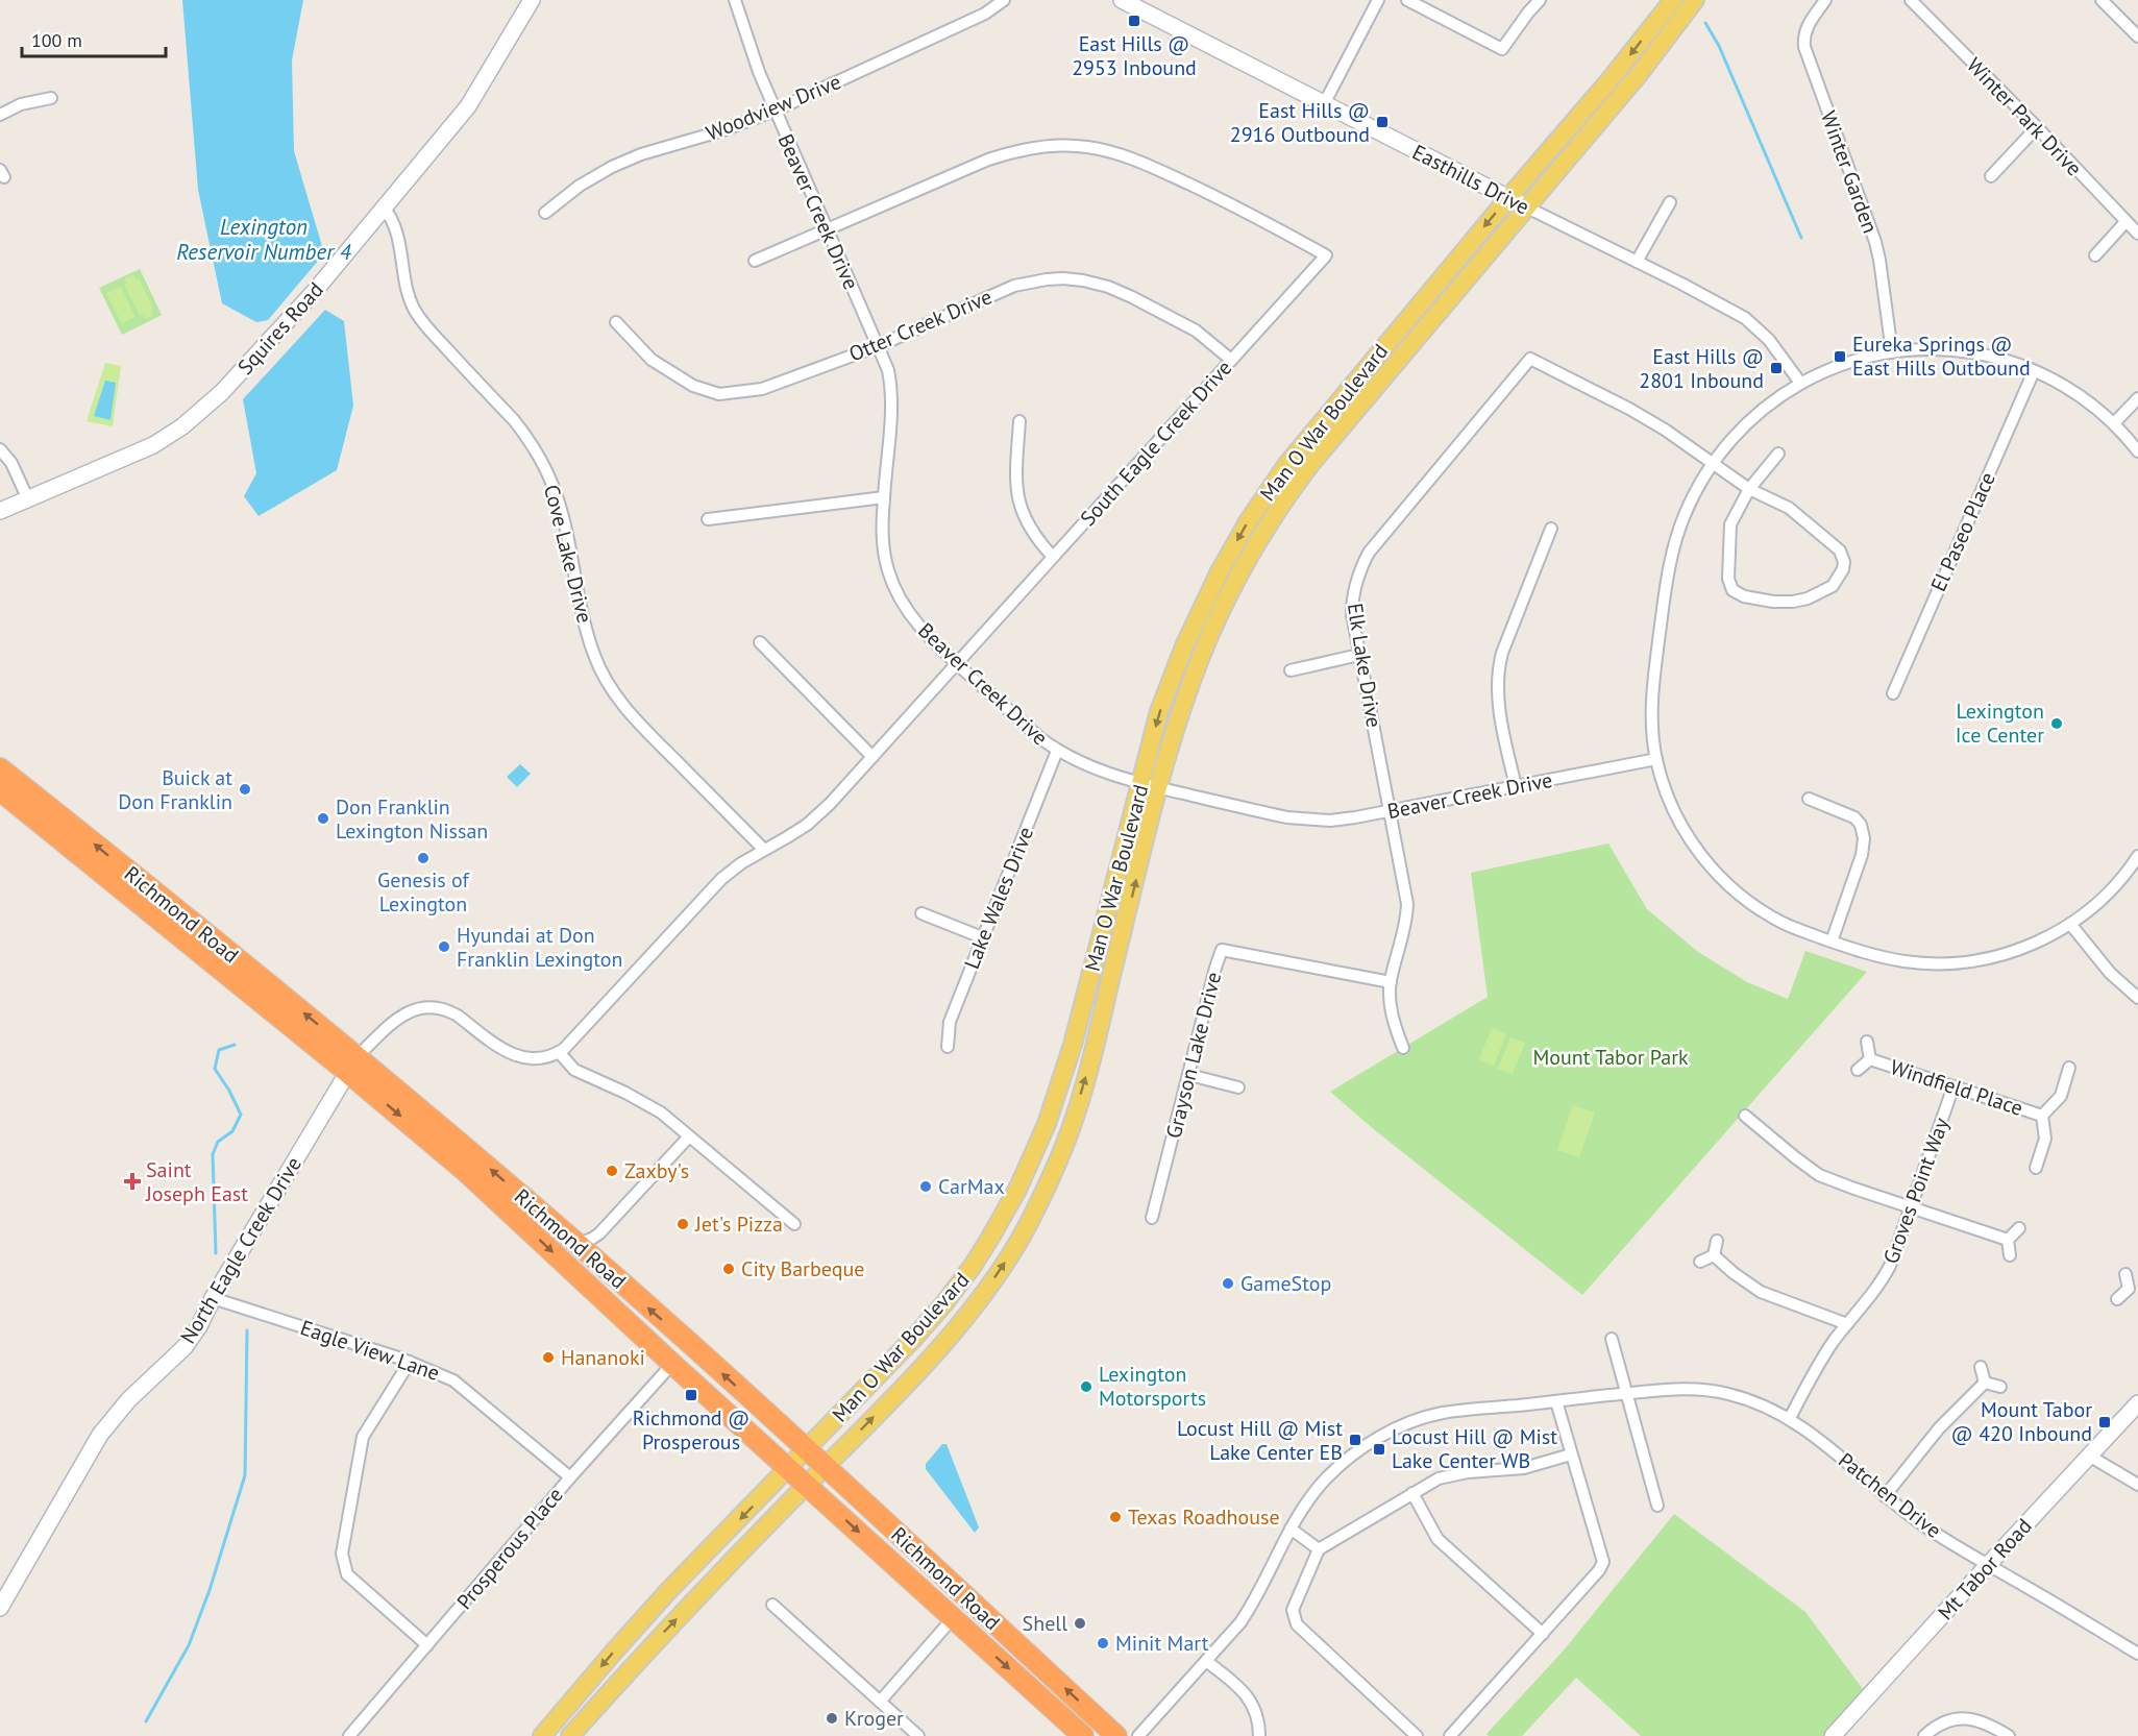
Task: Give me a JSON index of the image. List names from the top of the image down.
{
  "streets": {
    "highway": ["Richmond Road"],
    "main road": ["Man O War Boulevard"],
    "street": [
      "Woodview Drive",
      "Winter Park Drive",
      "Winter Garden",
      "Easthills Drive",
      "Beaver Creek Drive",
      "Otter Creek Drive",
      "Squires Road",
      "South Eagle Creek Drive",
      "El Paseo Place",
      "Cove Lake Drive",
      "Elk Lake Drive",
      "Lake Wales Drive",
      "Grayson Lake Drive",
      "Windfield Place",
      "Groves Point Way",
      "North Eagle Creek Drive",
      "Eagle View Lane",
      "Patchen Drive",
      "Prosperous Place",
      "Mt Tabor Road"
    ]
  },
  "crossings": [
    ["Woodview Drive", "Beaver Creek Drive"],
    ["Easthills Drive", "Man O War Boulevard"],
    ["Beaver Creek Drive", "Otter Creek Drive"],
    ["Beaver Creek Drive", "Man O War Boulevard"],
    ["Beaver Creek Drive", "South Eagle Creek Drive"],
    ["Beaver Creek Drive", "Elk Lake Drive"],
    ["Beaver Creek Drive", "Lake Wales Drive"],
    ["Otter Creek Drive", "South Eagle Creek Drive"],
    ["Squires Road", "Cove Lake Drive"],
    ["Man O War Boulevard", "Richmond Road"],
    ["South Eagle Creek Drive", "Cove Lake Drive"],
    ["South Eagle Creek Drive", "Richmond Road"],
    ["South Eagle Creek Drive", "North Eagle Creek Drive"],
    ["Elk Lake Drive", "Grayson Lake Drive"],
    ["Richmond Road", "North Eagle Creek Drive"],
    ["Richmond Road", "Prosperous Place"],
    ["Windfield Place", "Groves Point Way"],
    ["Groves Point Way", "Patchen Drive"],
    ["North Eagle Creek Drive", "Eagle View Lane"],
    ["Eagle View Lane", "Prosperous Place"],
    ["Patchen Drive", "Mt Tabor Road"]
  ],
  "water": ["Lexington Reservoir Number 4"],
  "parks": ["Mount Tabor Park"],
  "places": {
    "transit": [
      "East Hills @ 2953 Inbound",
      "East Hills @ 2916 Outbound",
      "Eureka Springs @ East Hills Outbound",
      "East Hills @ 2801 Inbound",
      "Richmond @ Prosperous",
      "Mount Tabor @ 420 Inbound",
      "Locust Hill @ Mist Lake Center EB",
      "Locust Hill @ Mist Lake Center WB"
    ],
    "other": [
      "Lexington Ice Center",
      "Buick at Don Franklin",
      "Don Franklin Lexington Nissan",
      "Genesis of Lexington",
      "Hyundai at Don Franklin Lexington",
      "Zaxby's",
      "CarMax",
      "Jet's Pizza",
      "City Barbeque",
      "GameStop",
      "Hananoki",
      "Lexington Motorsports",
      "Texas Roadhouse",
      "Shell",
      "Minit Mart",
      "Kroger"
    ],
    "health": ["Saint Joseph East"]
  },
  "scale_bar": "100 m"
}
